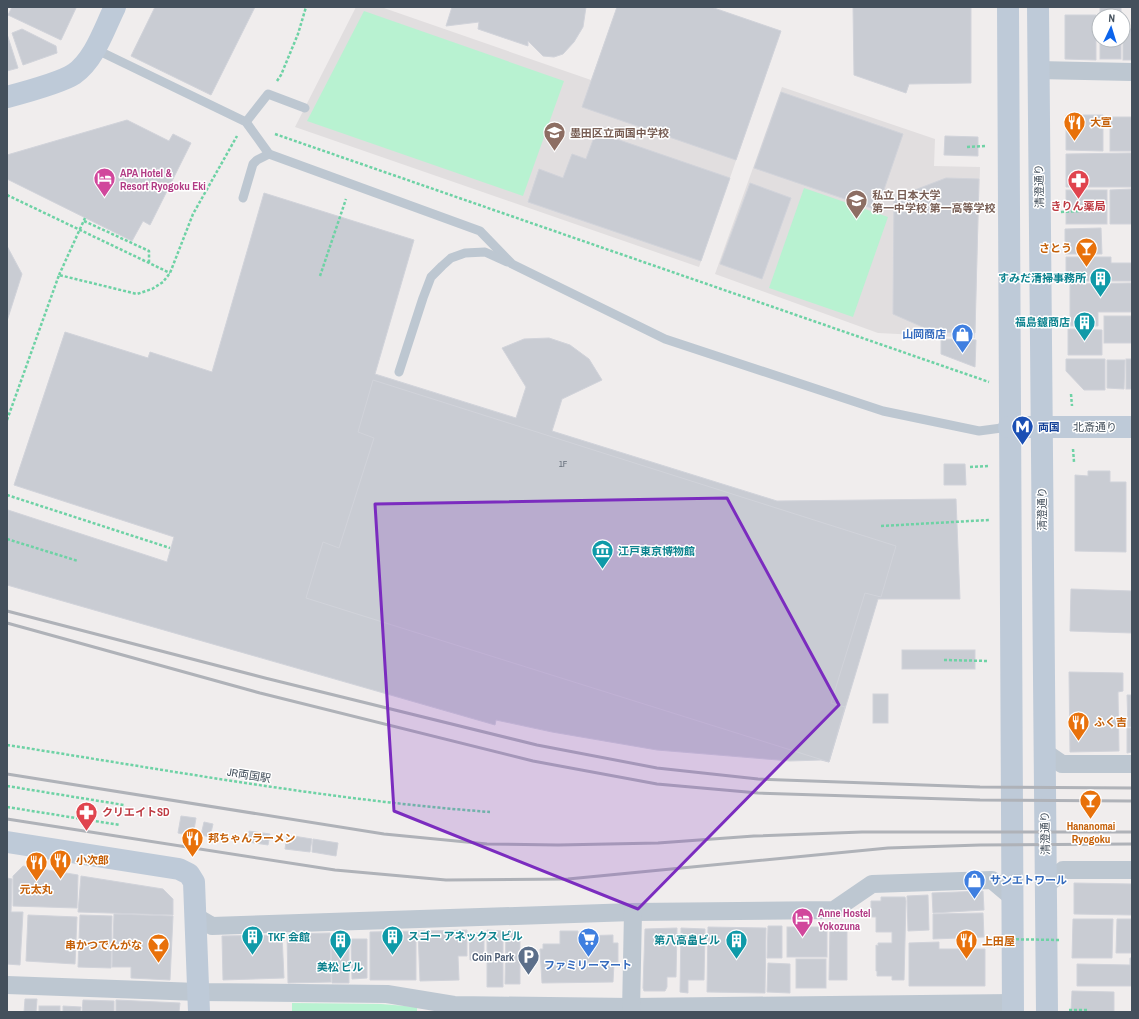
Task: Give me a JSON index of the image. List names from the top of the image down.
{
  "streets": {
    "main road": ["清澄通り", "北斎通り"],
    "path": ["JR両国駅"]
  },
  "crossings": [
    ["清澄通り", "北斎通り"]
  ],
  "places": {
    "restaurant": [
      "大宣",
      "ふく吉",
      "邦ちゃんラーメン",
      "小次郎",
      "元太丸",
      "上田屋"
    ],
    "school or university": ["墨田区立両国中学校", "私立 日本大学 第一中学校 第一高等学校"],
    "hotel": ["APA Hotel & Resort Ryogoku Eki", "Anne Hostel Yokozuna"],
    "pharmacy": ["きりん薬局", "クリエイトSD"],
    "bar": ["さとう", "Hananomai Ryogoku", "串かつでんがな"],
    "building": [
      "すみだ清掃事務所",
      "福島鑢商店",
      "スゴー アネックス ビル",
      "TKF 会館",
      "第八高畠ビル",
      "美松 ビル"
    ],
    "shop": ["山岡商店", "サンエトワール"],
    "metro station": ["両国"],
    "museum": ["江戸東京博物館"],
    "supermarket": ["ファミリーマート"],
    "parking": ["Coin Park"]
  },
  "house_numbers": ["1F"],
  "north": "top"
}
